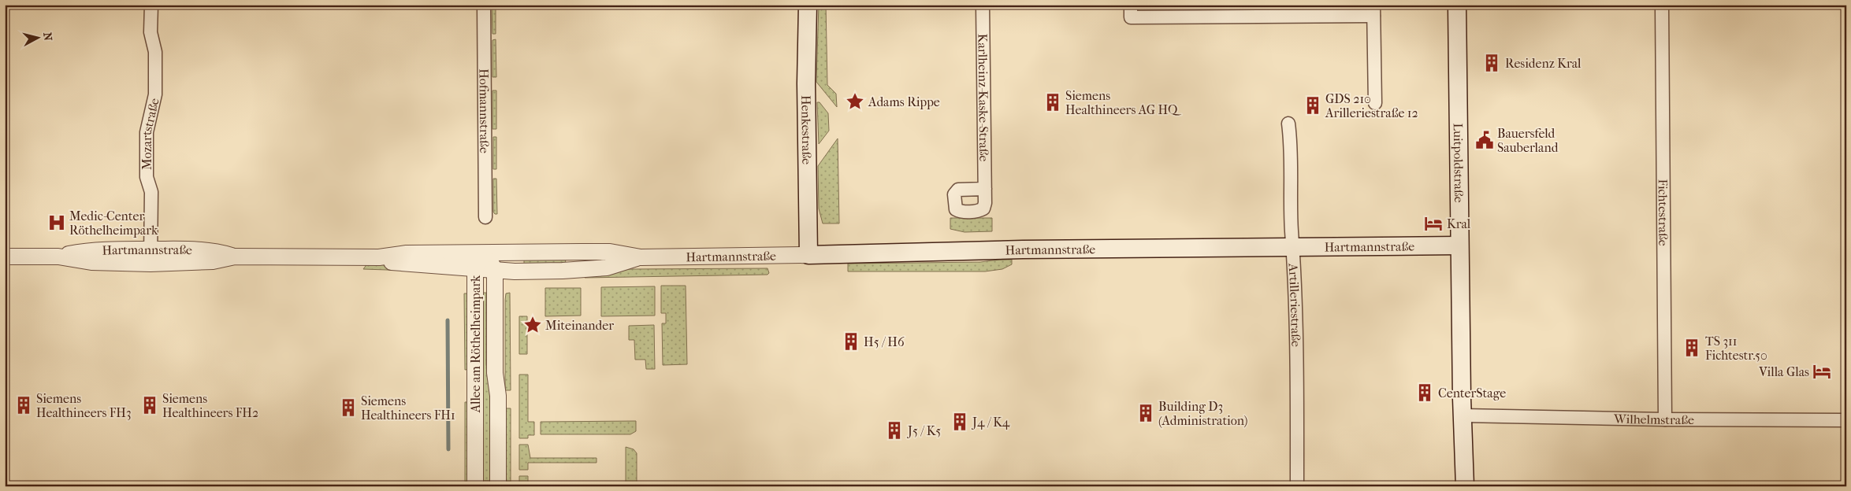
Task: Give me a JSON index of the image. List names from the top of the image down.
{
  "streets": {
    "main road": ["Henkestraße", "Luitpoldstraße", "Hartmannstraße"],
    "street": [
      "Karlheinz-Kaske-Straße",
      "Hofmannstraße",
      "Mozartstraße",
      "Fichtestraße",
      "Artilleriestraße",
      "Allee am Röthelheimpark",
      "Wilhelmstraße"
    ]
  },
  "crossings": [
    ["Henkestraße", "Hartmannstraße"],
    ["Mozartstraße", "Hartmannstraße"],
    ["Luitpoldstraße", "Hartmannstraße"],
    ["Luitpoldstraße", "Wilhelmstraße"],
    ["Fichtestraße", "Wilhelmstraße"],
    ["Hartmannstraße", "Artilleriestraße"],
    ["Hartmannstraße", "Allee am Röthelheimpark"]
  ],
  "places": {
    "building": [
      "Residenz Kral",
      "Siemens Healthineers AG HQ",
      "GDS 210 Arilleriestraße 12",
      "H5 / H6",
      "TS 311 Fichtestr.50",
      "CenterStage",
      "Siemens Healthineers FH3",
      "Siemens Healthineers FH2",
      "Siemens Healthineers FH1",
      "Building D3 (Administration)",
      "J4 / K4",
      "J5 / K5"
    ],
    "place": ["Adams Rippe", "Miteinander"],
    "public building": ["Bauersfeld Sauberland"],
    "hospital": ["Medic-Center Röthelheimpark"],
    "hotel": ["Kral", "Villa Glas"]
  },
  "north": "right"
}
